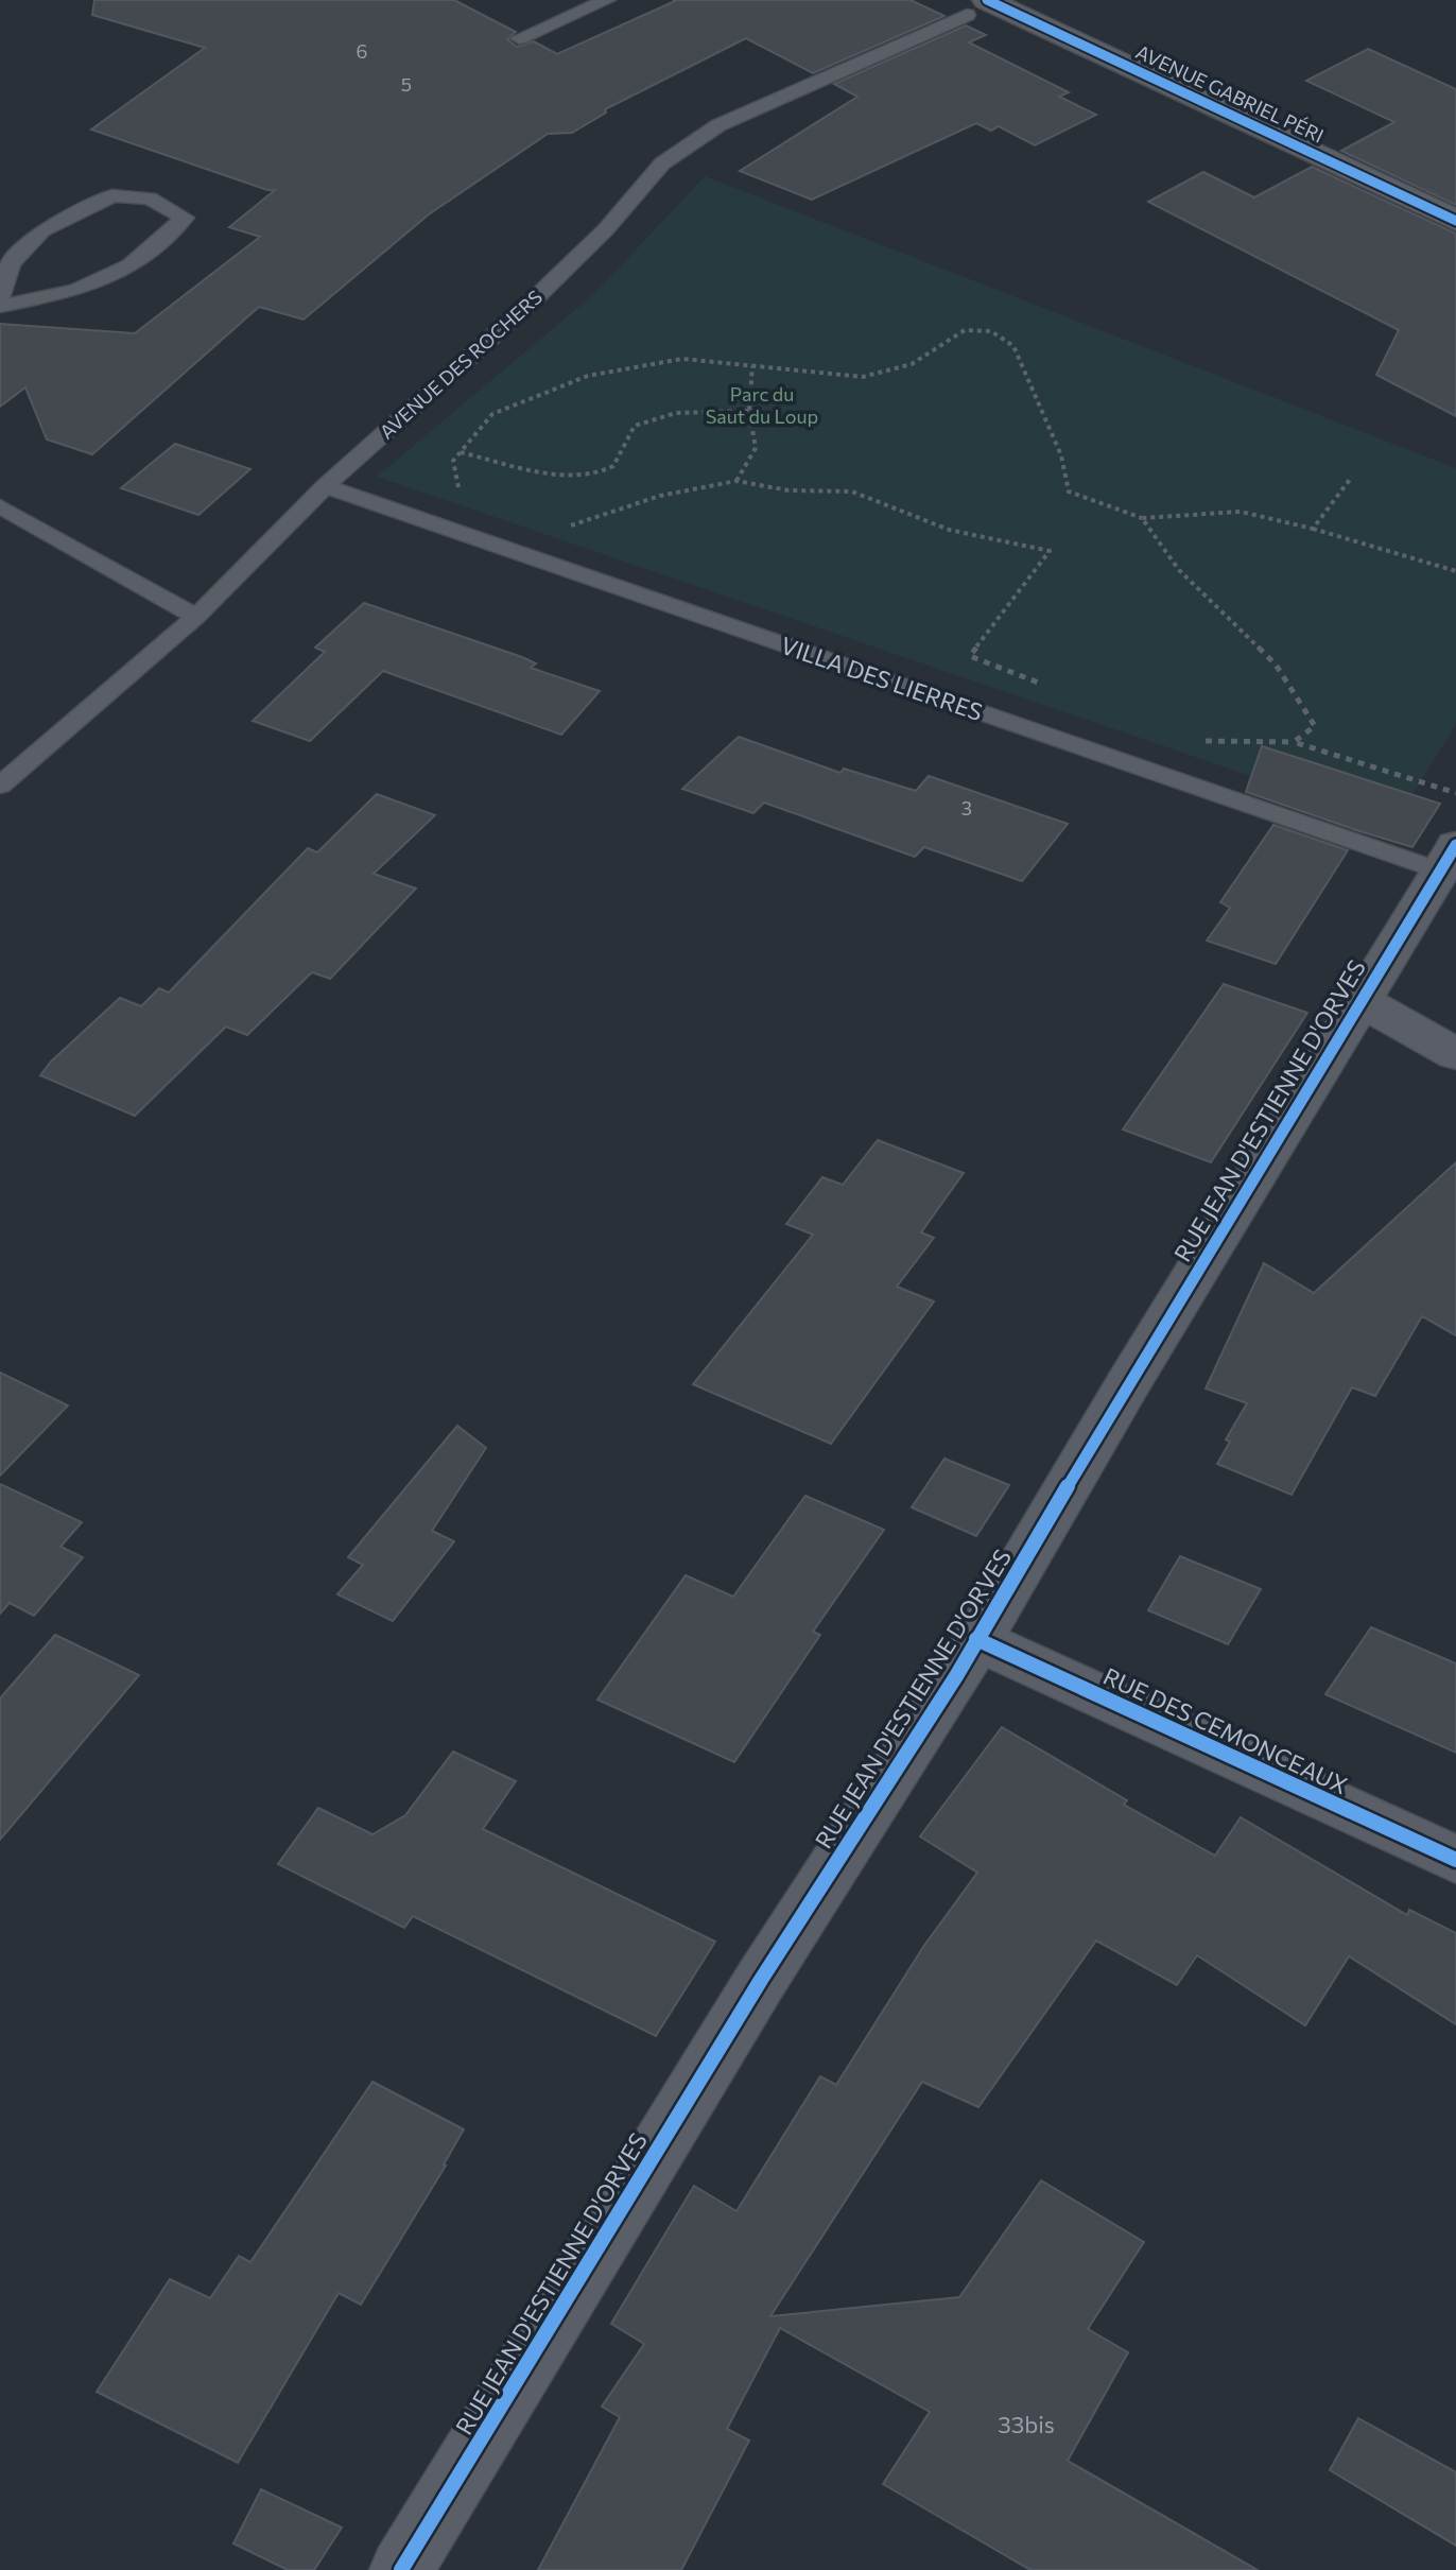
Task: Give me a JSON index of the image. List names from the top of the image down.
{
  "streets": {
    "street": ["AVENUE GABRIEL PÉRI", "RUE JEAN D'ESTIENNE D'ORVES", "RUE DES CEMONCEAUX"],
    "lane": ["AVENUE DES ROCHERS", "VILLA DES LIERRES"]
  },
  "crossings": [
    ["AVENUE GABRIEL PÉRI", "AVENUE DES ROCHERS"],
    ["AVENUE DES ROCHERS", "VILLA DES LIERRES"],
    ["VILLA DES LIERRES", "RUE JEAN D'ESTIENNE D'ORVES"],
    ["RUE JEAN D'ESTIENNE D'ORVES", "RUE DES CEMONCEAUX"]
  ],
  "parks": ["Parc du Saut du Loup"],
  "house_numbers": [
    "6",
    "5",
    "3",
    "33bis"
  ]
}
